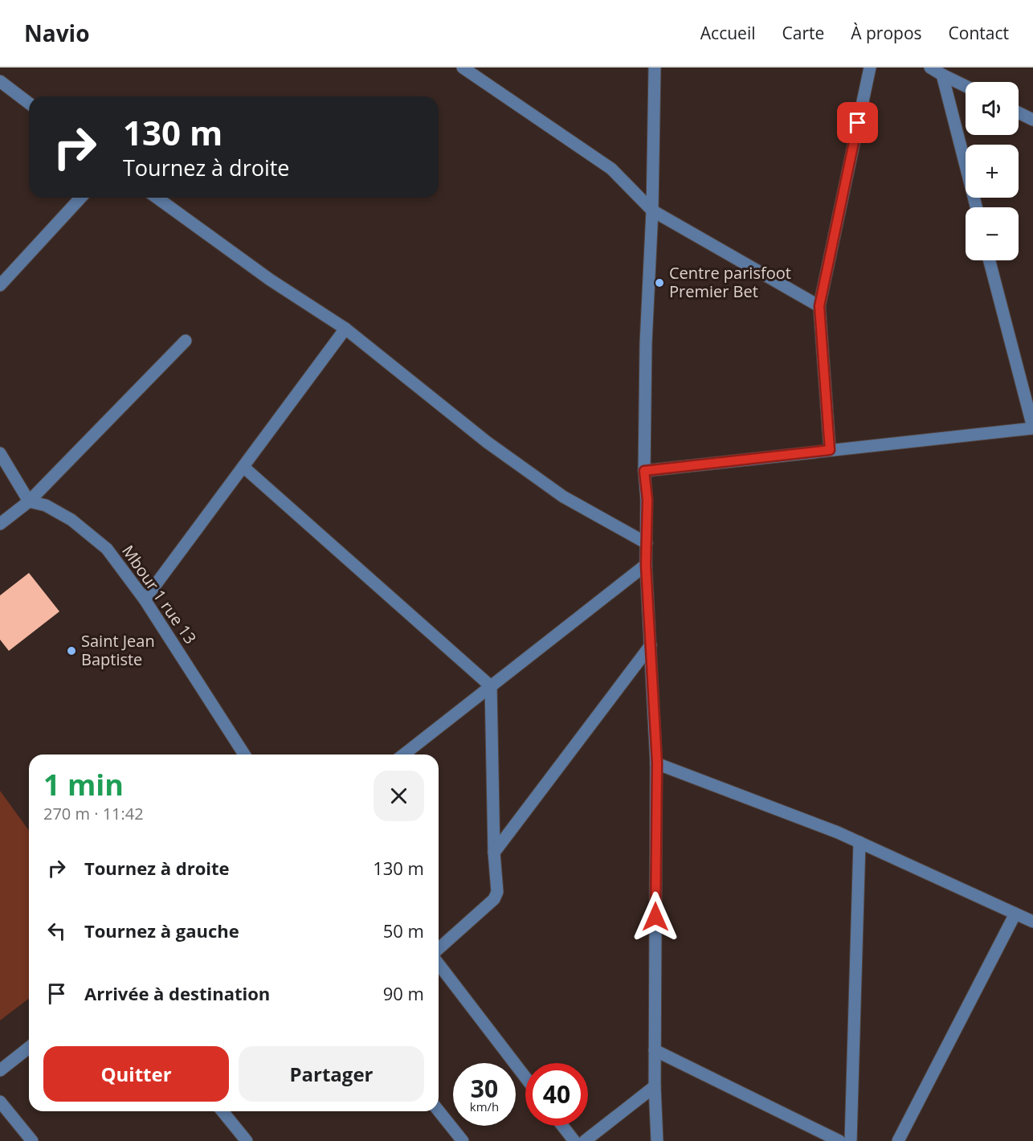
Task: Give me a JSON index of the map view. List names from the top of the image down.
{
  "streets": {
    "street": ["Mbour 1 rue 13"]
  },
  "places": ["Centre parisfoot Premier Bet", "Saint Jean Baptiste"],
  "page": {
    "header": "Navio",
    "nav": [
      "Accueil",
      "Carte",
      "À propos",
      "Contact"
    ],
    "map_buttons": ["+", "−"],
    "turn": ["130 m", "Tournez à droite"],
    "heading": ["1 min", "270 m · 11:42"],
    "list": [
      {
        "name": "Tournez à droite",
        "value": "130 m"
      },
      {
        "name": "Tournez à gauche",
        "value": "50 m"
      },
      {
        "name": "Arrivée à destination",
        "value": "90 m"
      }
    ],
    "buttons": ["Quitter", "Partager"],
    "speed": "30 km/h",
    "limit": "40"
  }
}
